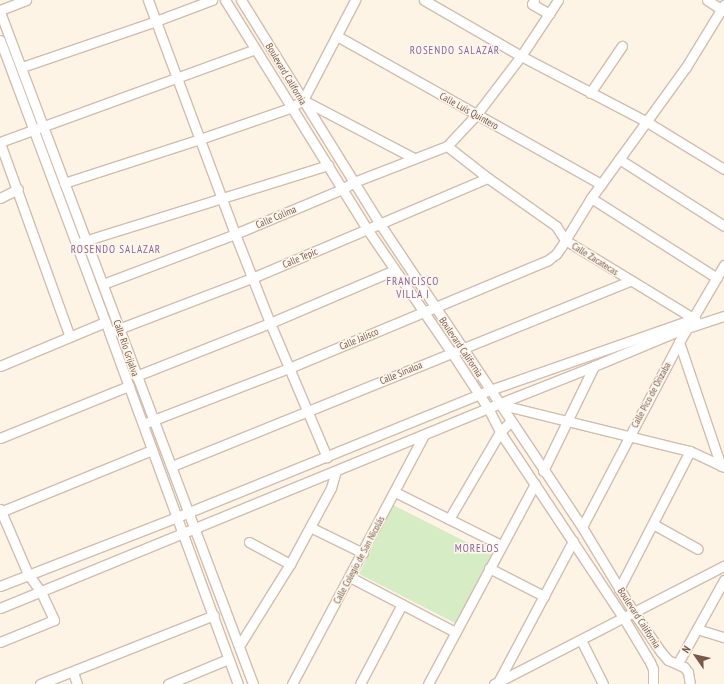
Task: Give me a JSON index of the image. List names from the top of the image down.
{
  "streets": {
    "street": [
      "Boulevard California",
      "Calle Luis Quintero",
      "Calle Colima",
      "Calle Tepic",
      "Calle Zacatecas",
      "Calle Jalisco",
      "Calle Río Grijalva",
      "Calle Sinaloa",
      "Calle Pico de Orizaba",
      "Calle Colegio de San Nicolás"
    ]
  },
  "crossings": [
    ["Boulevard California", "Calle Colima"],
    ["Boulevard California", "Calle Tepic"],
    ["Boulevard California", "Calle Jalisco"],
    ["Boulevard California", "Calle Sinaloa"],
    ["Boulevard California", "Calle Pico de Orizaba"],
    ["Calle Luis Quintero", "Calle Jalisco"],
    ["Calle Colima", "Calle Zacatecas"],
    ["Calle Colima", "Calle Río Grijalva"],
    ["Calle Tepic", "Calle Zacatecas"],
    ["Calle Tepic", "Calle Río Grijalva"],
    ["Calle Zacatecas", "Calle Jalisco"],
    ["Calle Zacatecas", "Calle Sinaloa"],
    ["Calle Zacatecas", "Calle Pico de Orizaba"],
    ["Calle Jalisco", "Calle Río Grijalva"],
    ["Calle Río Grijalva", "Calle Sinaloa"]
  ],
  "districts": [
    "ROSENDO SALAZAR",
    "ROSENDO SALAZAR",
    "FRANCISCO VILLA I",
    "MORELOS"
  ],
  "north": "top left"
}
